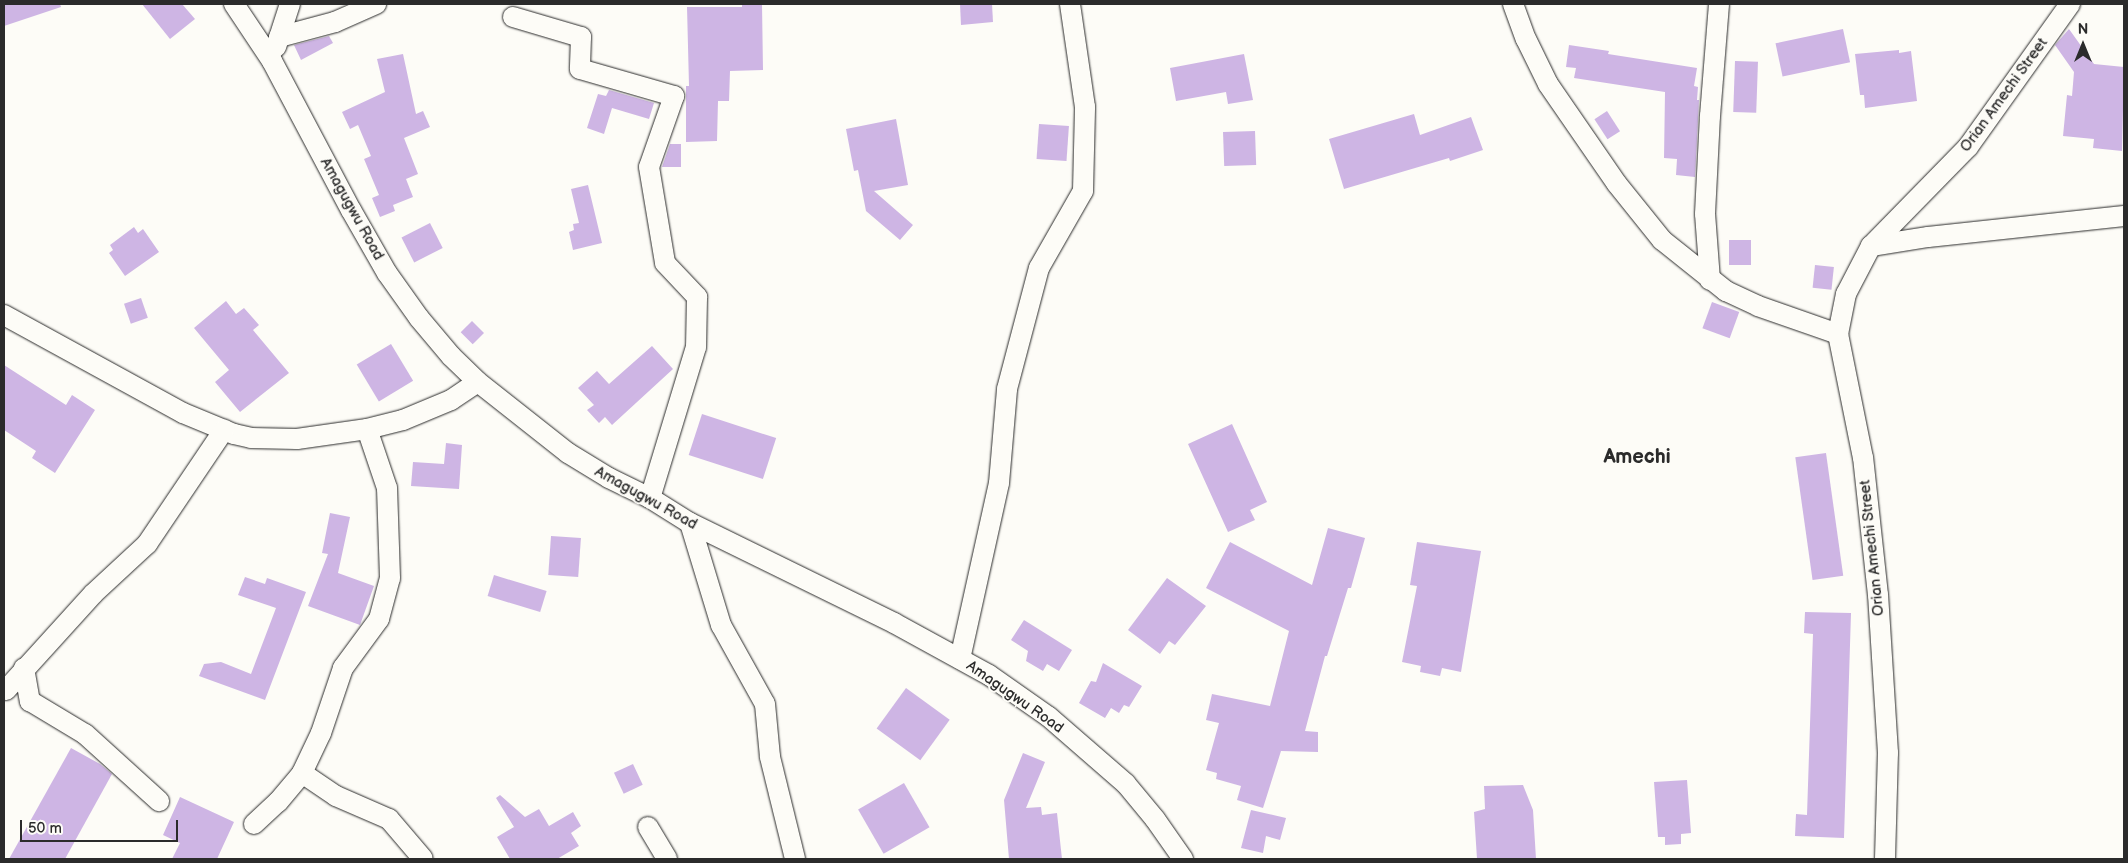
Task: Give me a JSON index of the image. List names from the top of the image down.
{
  "streets": {
    "street": ["Orian Amechi Street", "Amagugwu Road"]
  },
  "districts": ["Amechi"],
  "scale_bar": "50 m",
  "north": "top"
}
